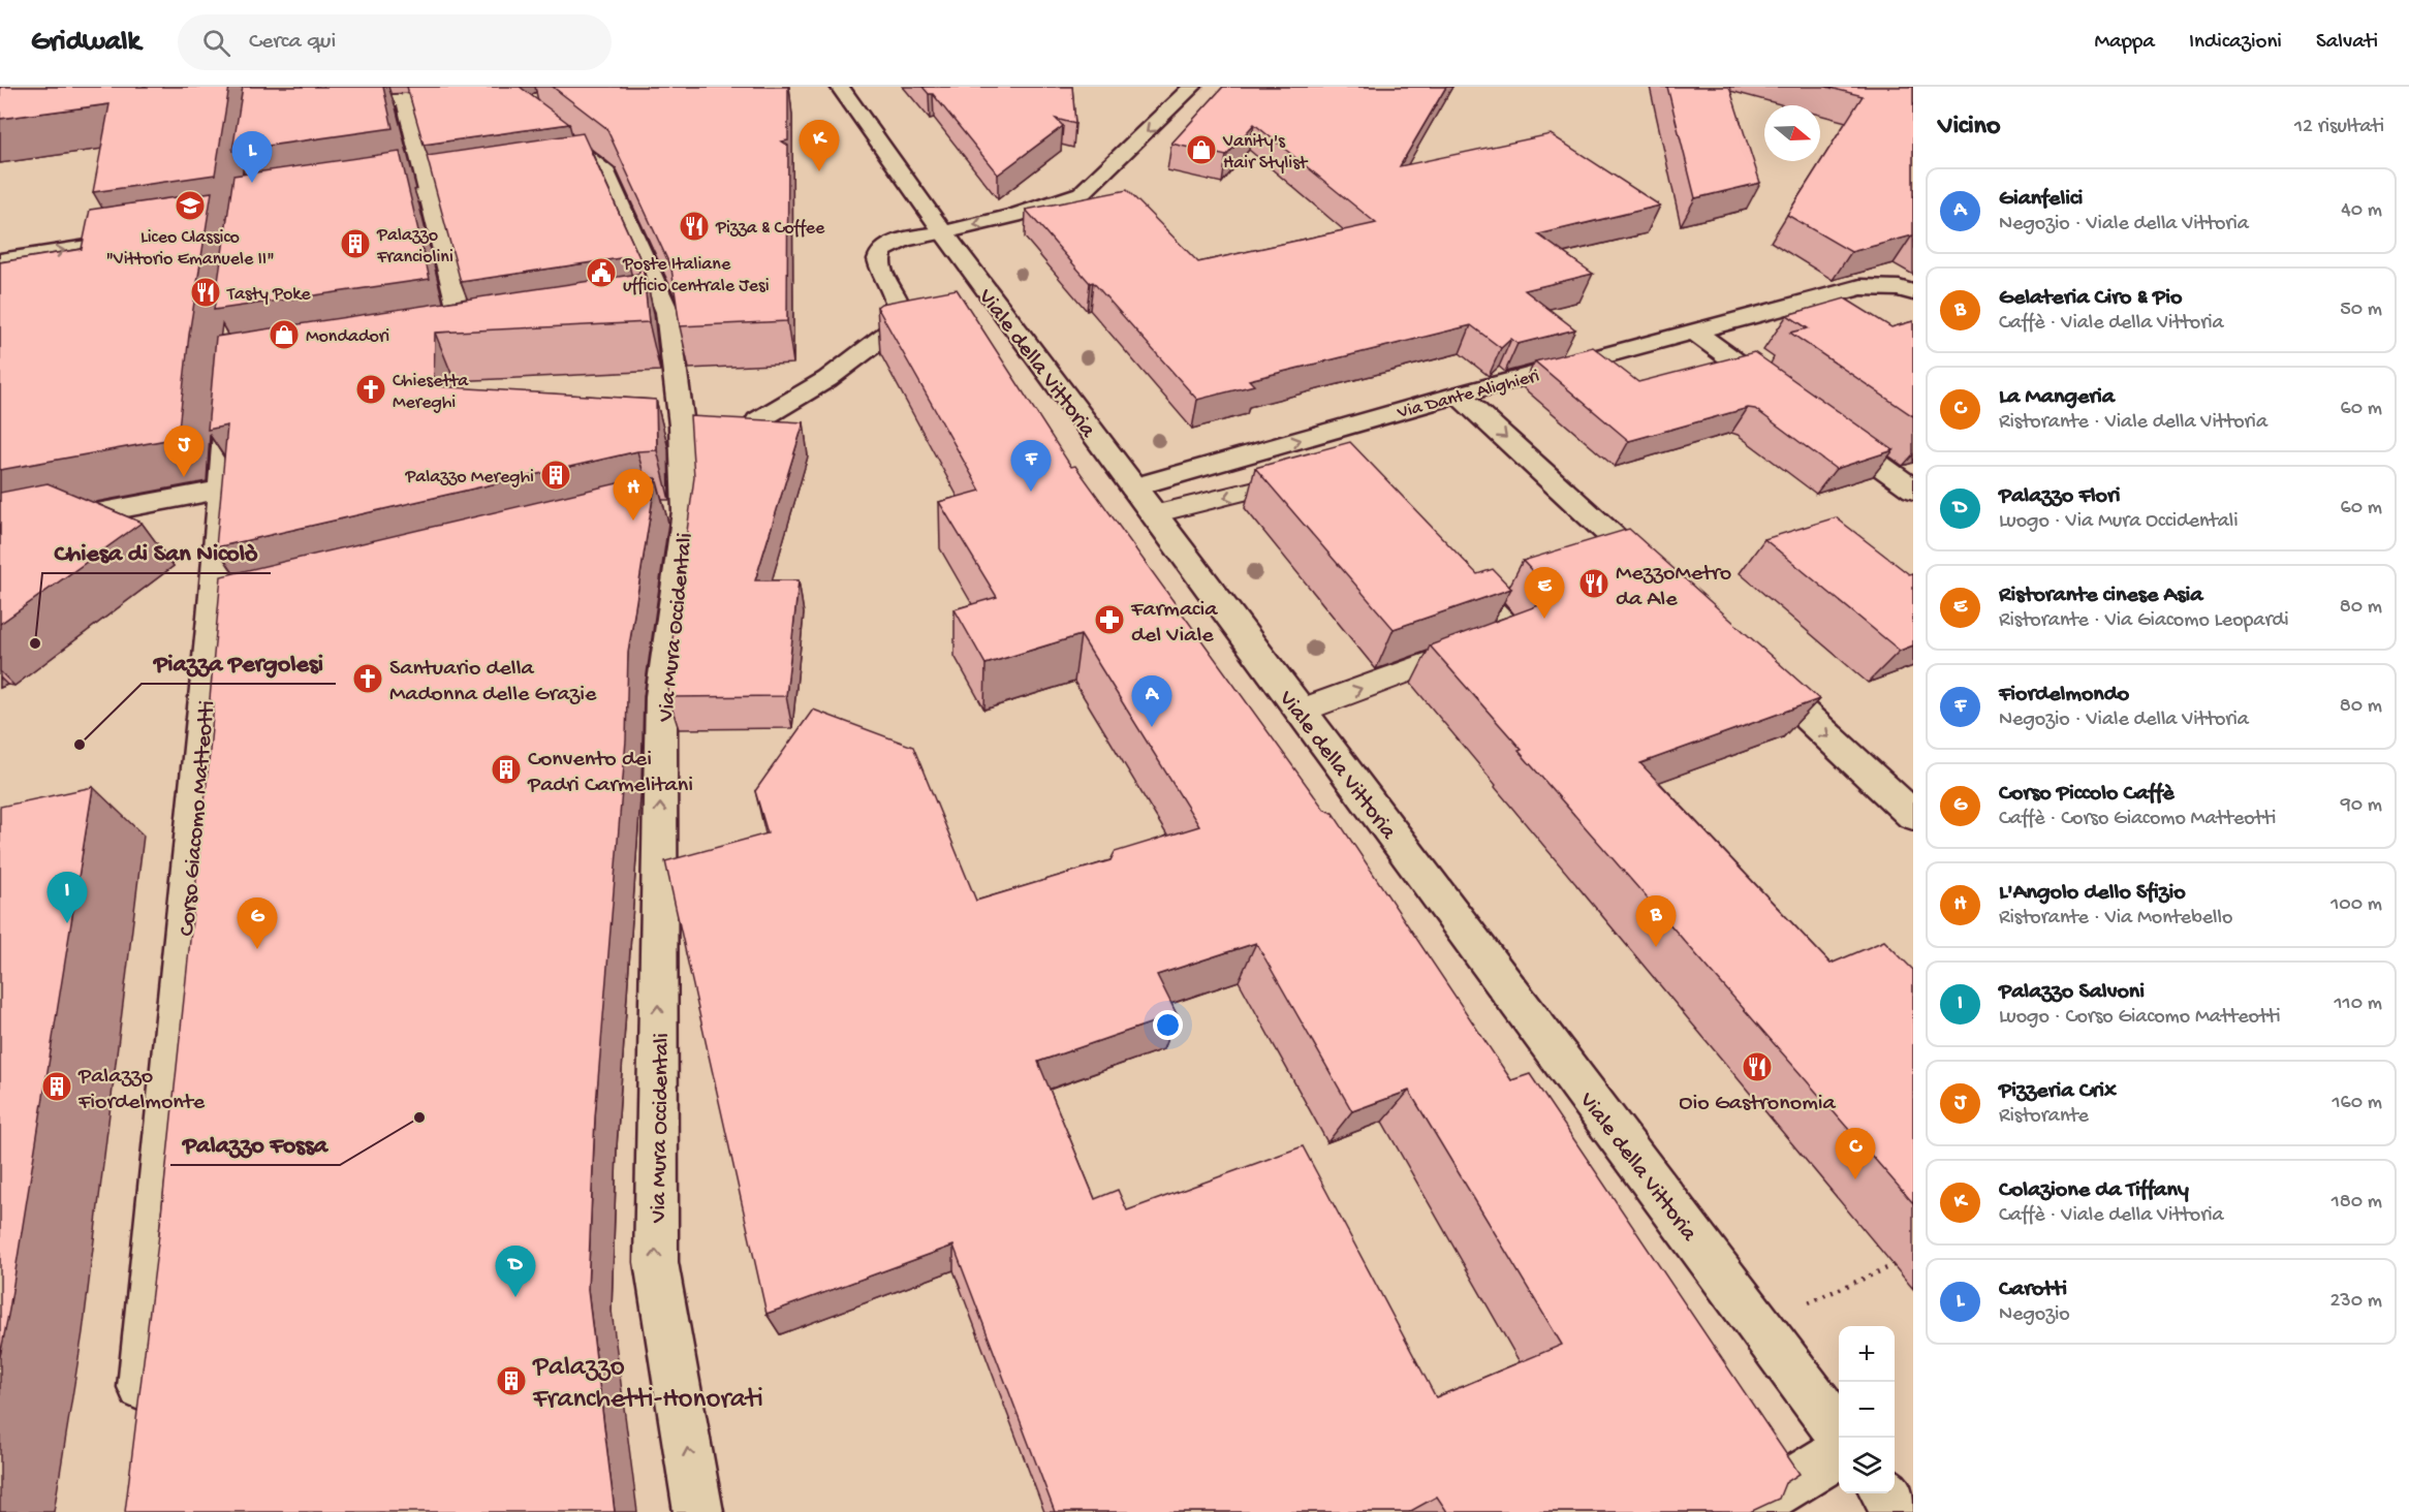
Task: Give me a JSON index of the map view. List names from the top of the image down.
{
  "streets": {
    "street": [
      "Viale della Vittoria",
      "Via Dante Alighieri",
      "Via Mura Occidentali",
      "Corso Giacomo Matteotti"
    ]
  },
  "crossings": [
    ["Viale della Vittoria", "Via Dante Alighieri"]
  ],
  "one_way": ["Via Dante Alighieri", "Via Mura Occidentali"],
  "places": {
    "shop": ["Vanity's Hair Stylist", "Mondadori"],
    "school or university": ["Liceo Classico \"Vittorio Emanuele II\""],
    "restaurant": [
      "Pizza & Coffee",
      "Tasty Poke",
      "MezzoMetro da Ale",
      "Oio Gastronomia"
    ],
    "building": [
      "Palazzo Franciolini",
      "Palazzo Mereghi",
      "Convento dei Padri Carmelitani",
      "Palazzo Fiordelmonte",
      "Palazzo Franchetti-Honorati"
    ],
    "public building": ["Poste Italiane ufficio centrale Jesi"],
    "church": ["Chiesetta Mereghi", "Santuario della Madonna delle Grazie"],
    "pharmacy": ["Farmacia del Viale"],
    "other": ["Chiesa di San Nicolò", "Piazza Pergolesi", "Palazzo Fossa"]
  },
  "north": "right",
  "page": {
    "header": "Gridwalk",
    "search": "Cerca qui",
    "nav": ["Mappa", "Indicazioni", "Salvati"],
    "heading": ["Vicino", "12 risultati"],
    "pins": [
      "K",
      "L",
      "J",
      "F",
      "H",
      "E",
      "A",
      "I",
      "B",
      "G",
      "C",
      "D"
    ],
    "list": [
      {
        "mark": "A",
        "name": "Gianfelici",
        "note": "Negozio · Viale della Vittoria",
        "value": "40 m"
      },
      {
        "mark": "B",
        "name": "Gelateria Ciro & Pio",
        "note": "Caffè · Viale della Vittoria",
        "value": "50 m"
      },
      {
        "mark": "C",
        "name": "La Mangeria",
        "note": "Ristorante · Viale della Vittoria",
        "value": "60 m"
      },
      {
        "mark": "D",
        "name": "Palazzo Flori",
        "note": "Luogo · Via Mura Occidentali",
        "value": "60 m"
      },
      {
        "mark": "E",
        "name": "Ristorante cinese Asia",
        "note": "Ristorante · Via Giacomo Leopardi",
        "value": "80 m"
      },
      {
        "mark": "F",
        "name": "Fiordelmondo",
        "note": "Negozio · Viale della Vittoria",
        "value": "80 m"
      },
      {
        "mark": "G",
        "name": "Corso Piccolo Caffè",
        "note": "Caffè · Corso Giacomo Matteotti",
        "value": "90 m"
      },
      {
        "mark": "H",
        "name": "L'Angolo dello Sfizio",
        "note": "Ristorante · Via Montebello",
        "value": "100 m"
      },
      {
        "mark": "I",
        "name": "Palazzo Salvoni",
        "note": "Luogo · Corso Giacomo Matteotti",
        "value": "110 m"
      },
      {
        "mark": "J",
        "name": "Pizzeria Crix",
        "note": "Ristorante",
        "value": "160 m"
      },
      {
        "mark": "K",
        "name": "Colazione da Tiffany",
        "note": "Caffè · Viale della Vittoria",
        "value": "180 m"
      },
      {
        "mark": "L",
        "name": "Carotti",
        "note": "Negozio",
        "value": "230 m"
      }
    ],
    "map_buttons": ["+", "−"]
  }
}
